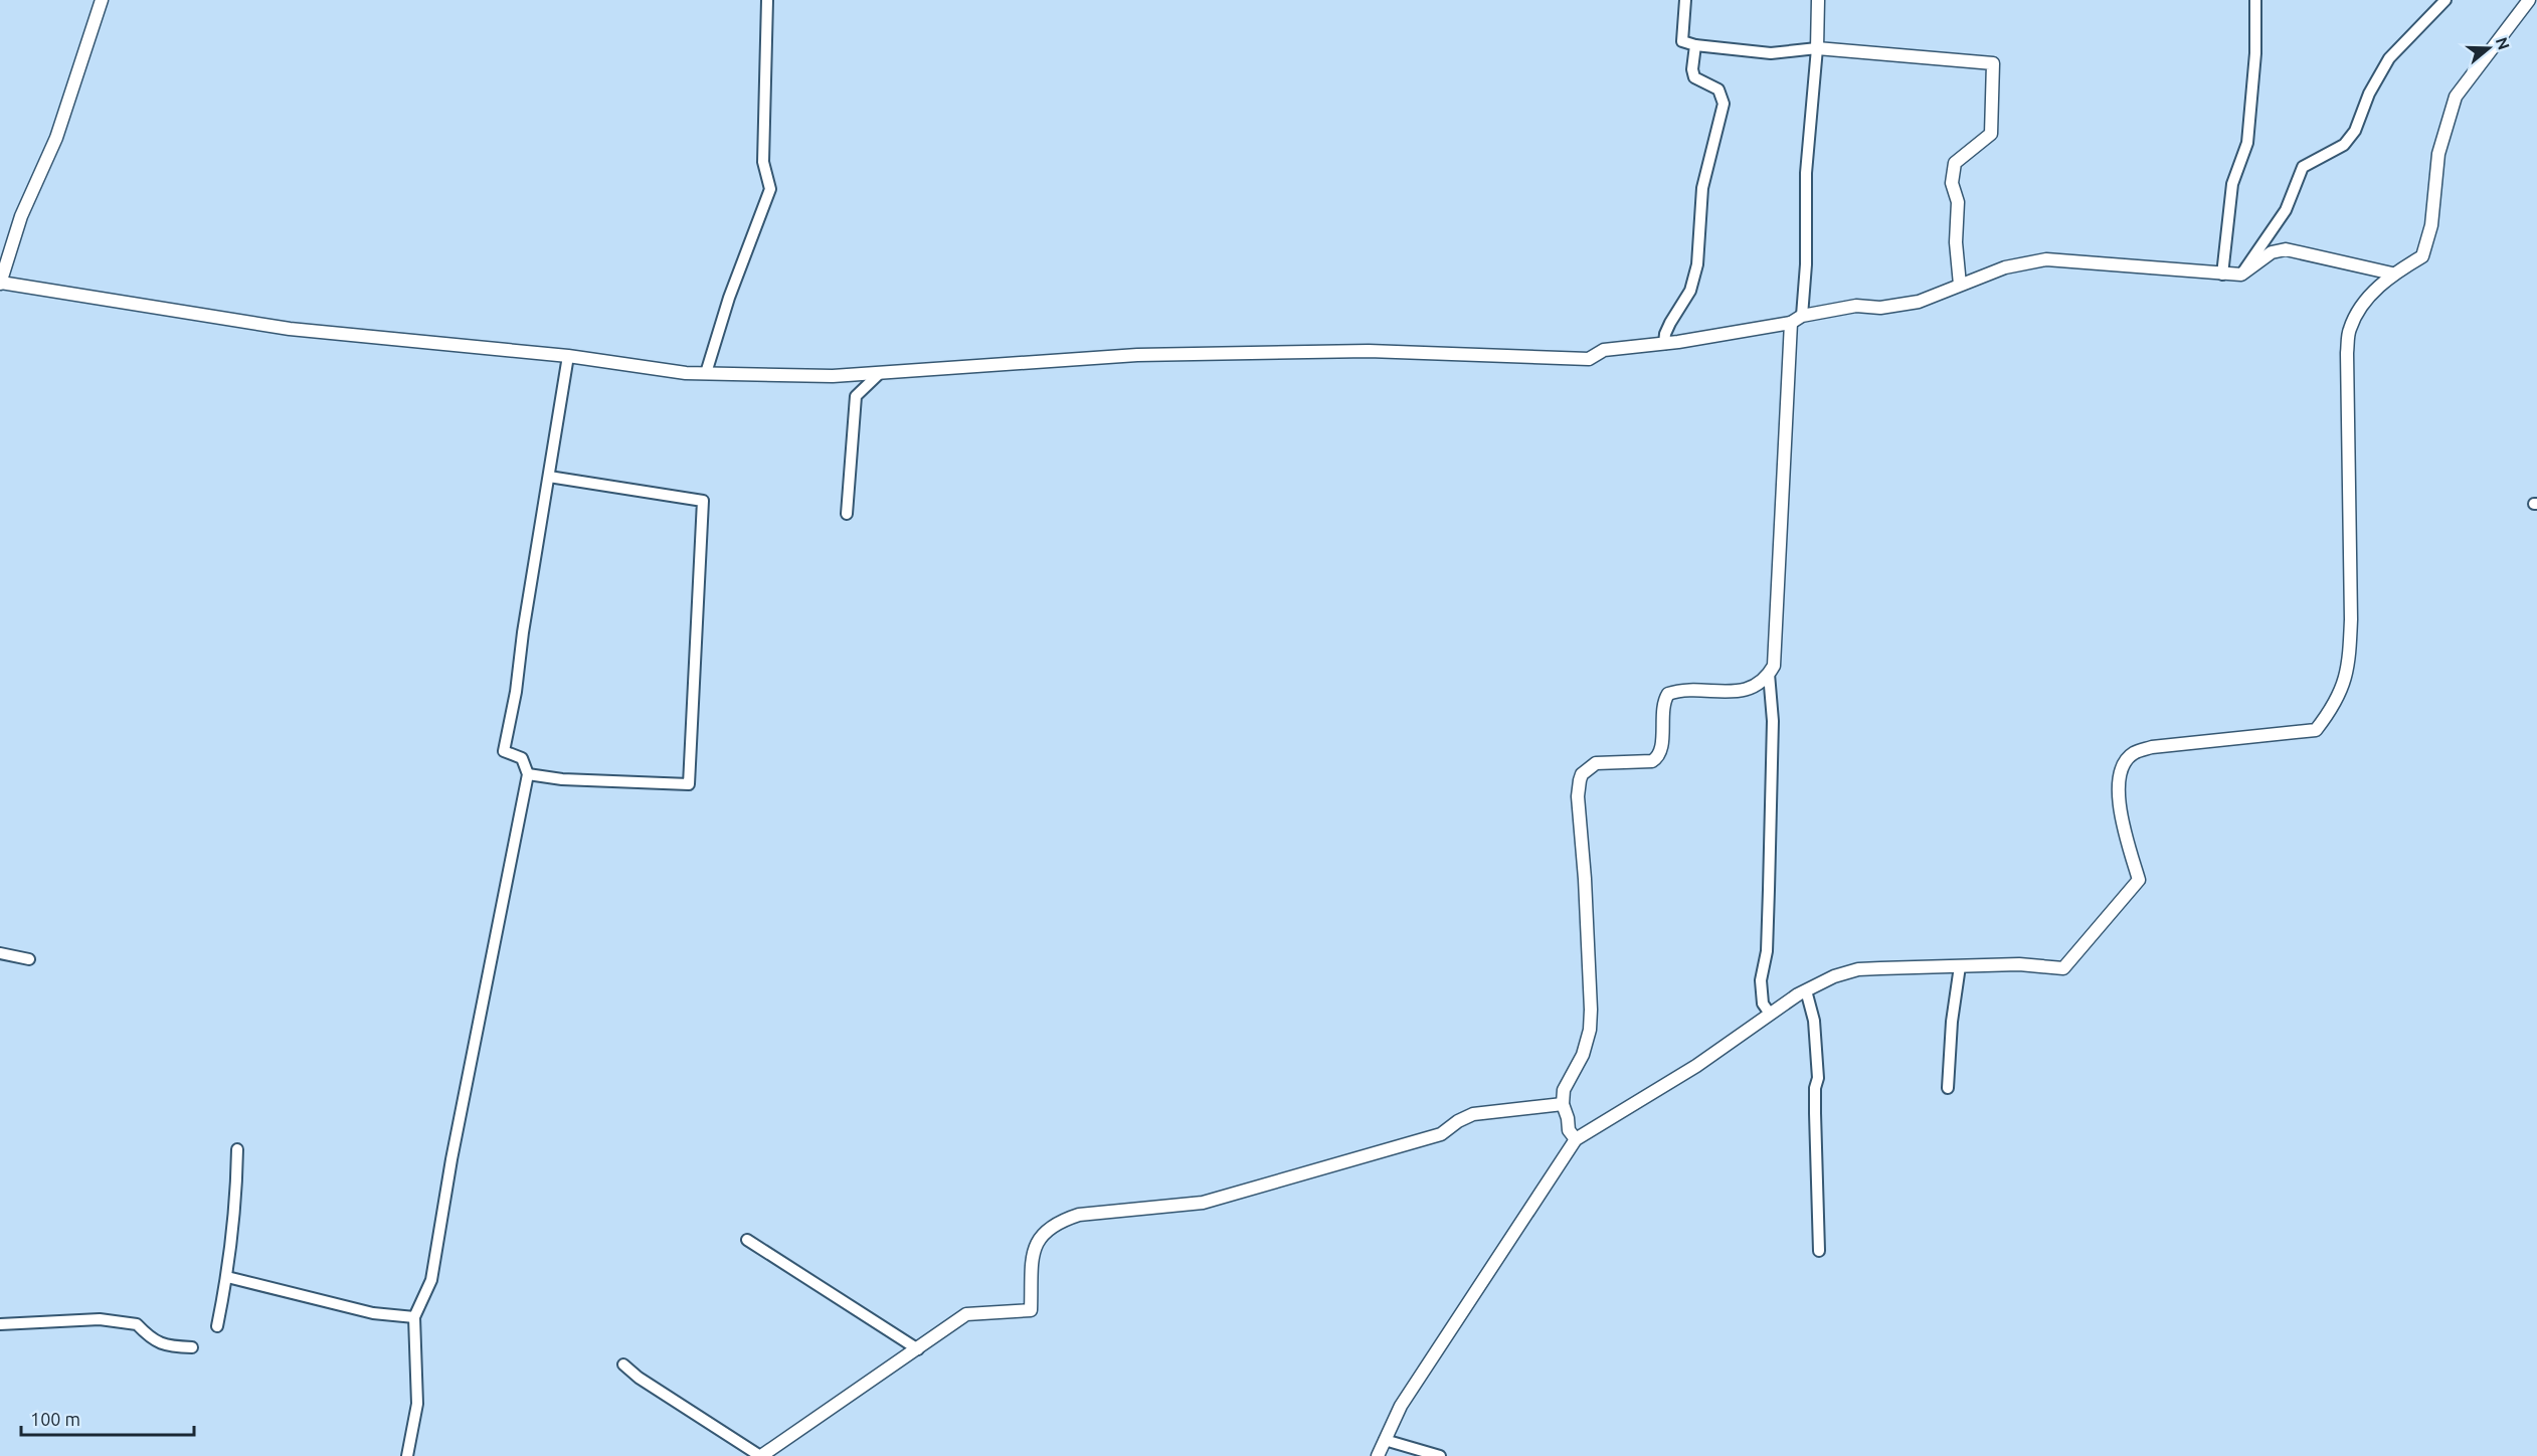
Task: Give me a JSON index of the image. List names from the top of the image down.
{
  "scale_bar": "100 m",
  "north": "right"
}
